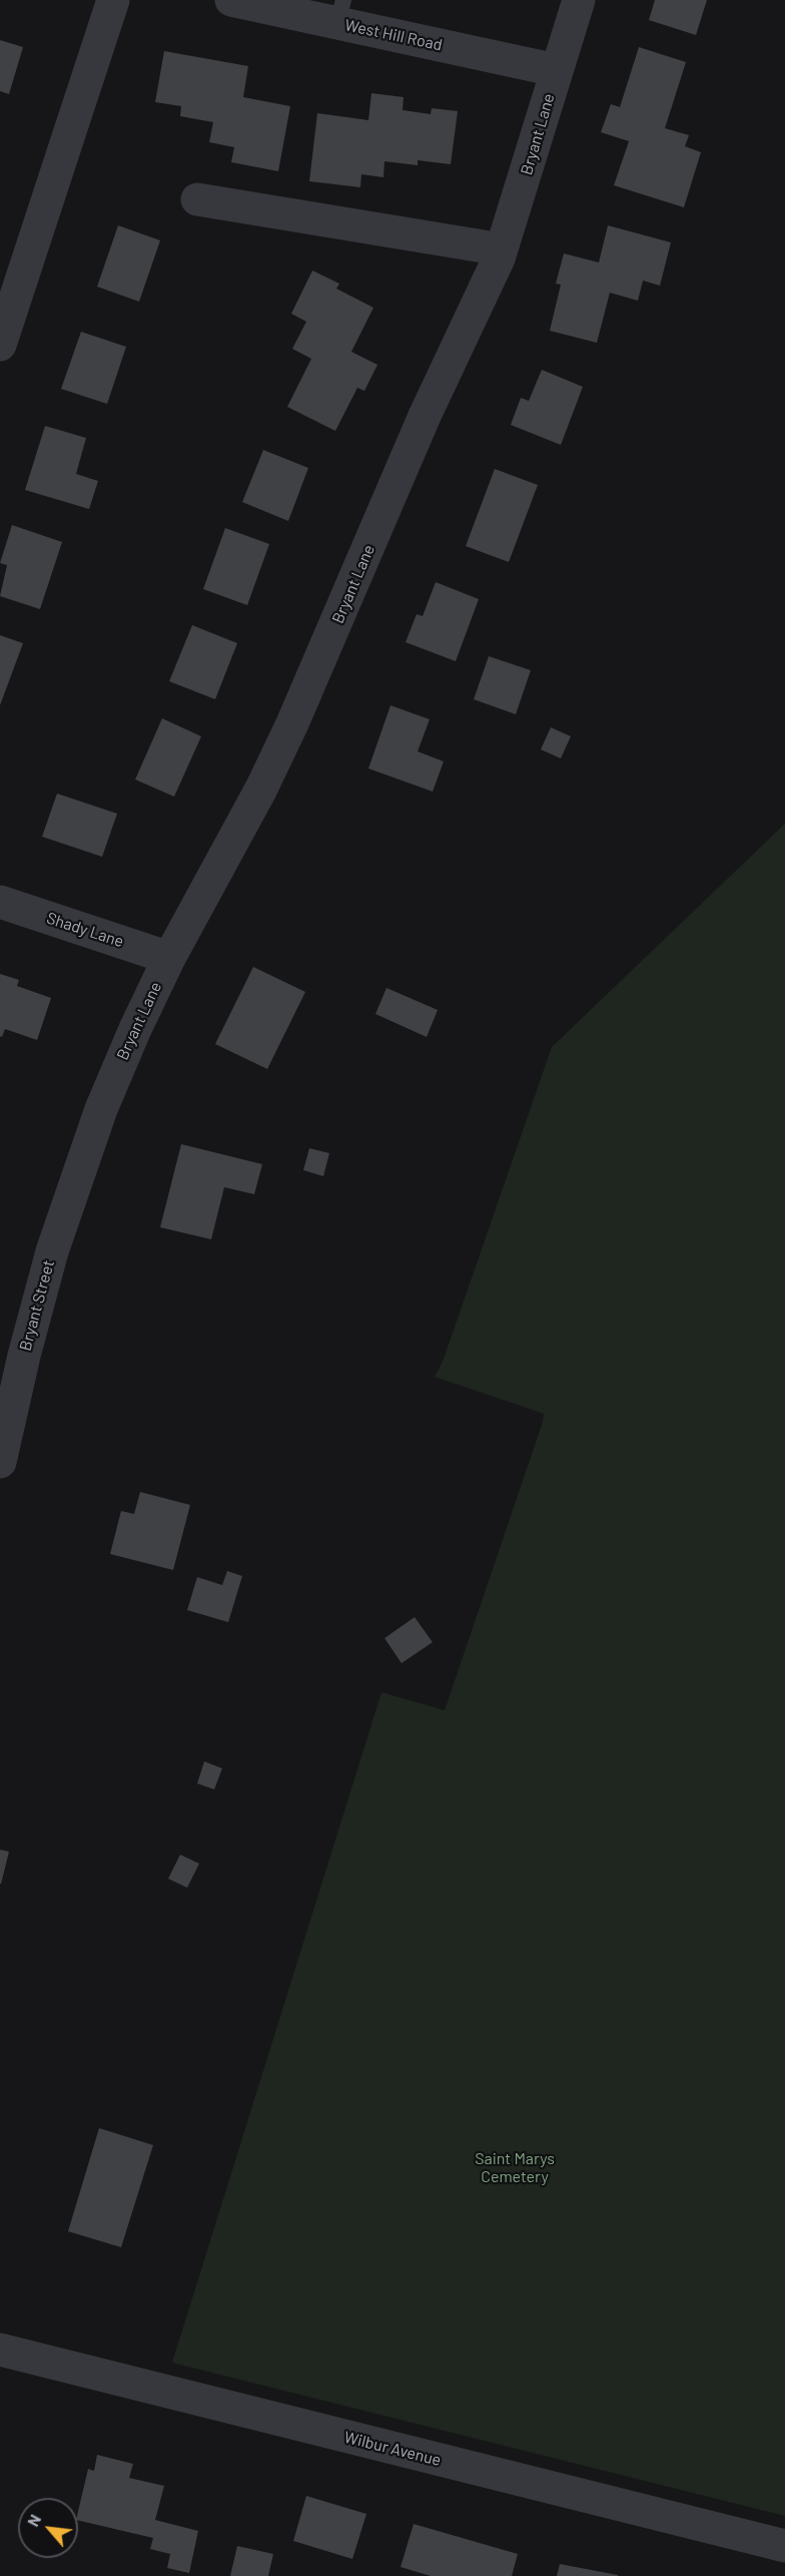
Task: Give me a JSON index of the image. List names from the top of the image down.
{
  "streets": {
    "street": [
      "West Hill Road",
      "Bryant Lane",
      "Shady Lane",
      "Bryant Street",
      "Wilbur Avenue"
    ]
  },
  "crossings": [
    ["West Hill Road", "Bryant Lane"],
    ["Bryant Lane", "Shady Lane"],
    ["Bryant Lane", "Bryant Street"]
  ],
  "parks": ["Saint Marys Cemetery"],
  "north": "top left"
}
